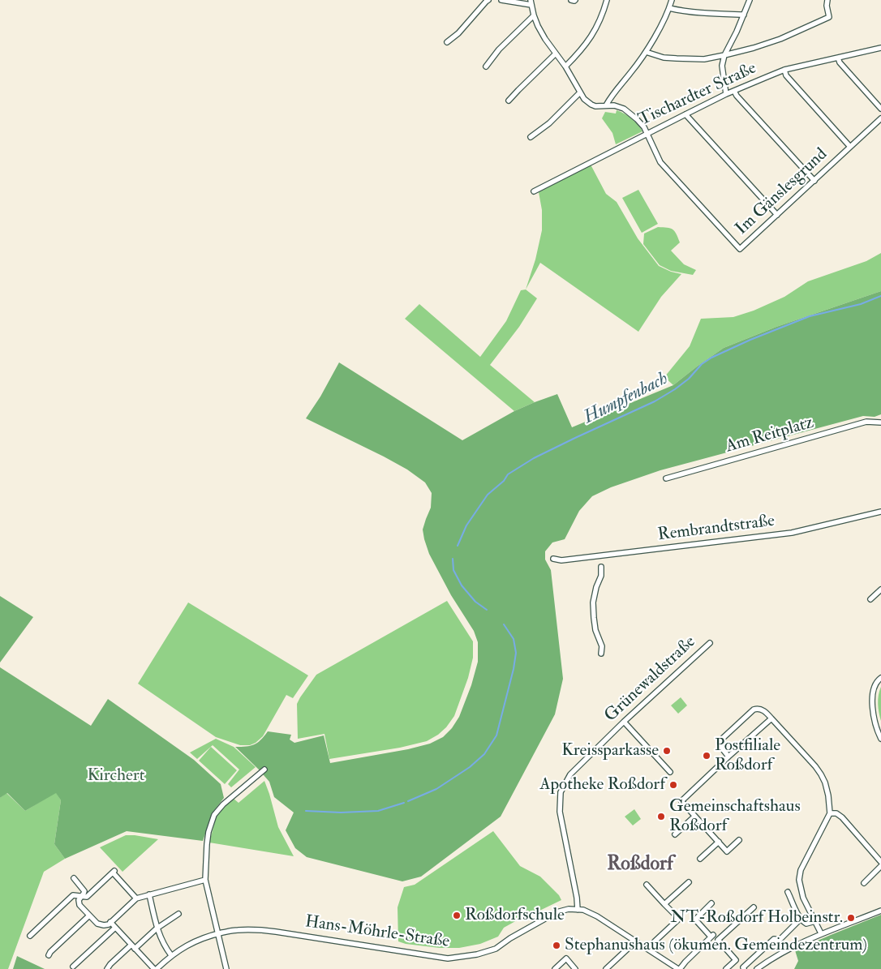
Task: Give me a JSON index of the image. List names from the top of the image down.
{
  "streets": {
    "street": [
      "Tischardter Straße",
      "Im Gänslesgrund",
      "Am Reitplatz",
      "Rembrandtstraße",
      "Grünewaldstraße",
      "Hans-Möhrle-Straße"
    ]
  },
  "crossings": [
    ["Tischardter Straße", "Im Gänslesgrund"],
    ["Grünewaldstraße", "Hans-Möhrle-Straße"]
  ],
  "districts": ["Roßdorf"],
  "water": ["Humpfenbach"],
  "parks": ["Kirchert"],
  "places": [
    "Kreissparkasse",
    "Postfiliale Roßdorf",
    "Apotheke Roßdorf",
    "Gemeinschaftshaus Roßdorf",
    "Roßdorfschule",
    "NT-Roßdorf Holbeinstr.",
    "Stephanushaus (ökumen. Gemeindezentrum)"
  ]
}
